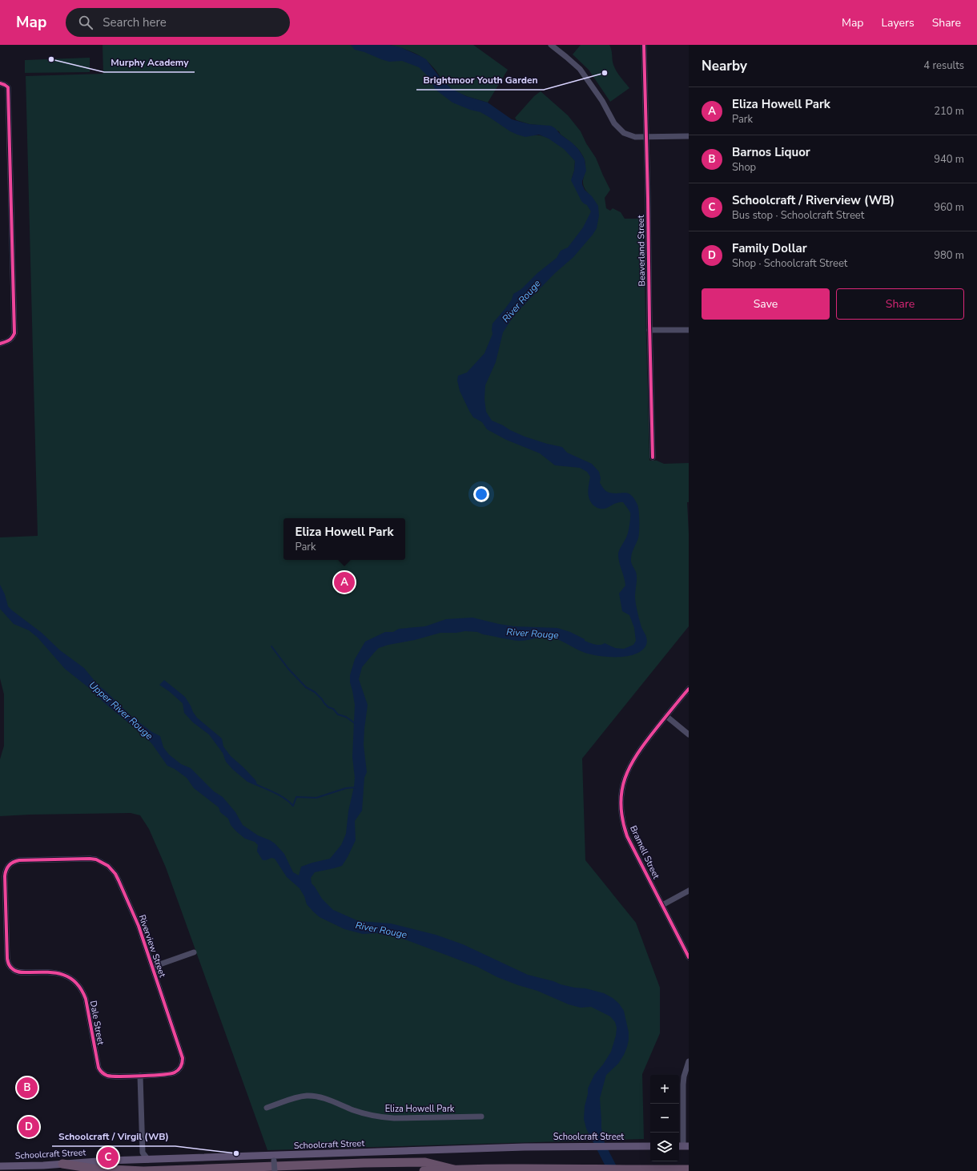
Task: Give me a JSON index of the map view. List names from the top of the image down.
{
  "streets": {
    "main road": ["Schoolcraft Street"],
    "street": [
      "Beaverland Street",
      "Bramell Street",
      "Riverview Street",
      "Dale Street",
      "Eliza Howell Park"
    ]
  },
  "crossings": [
    ["Riverview Street", "Dale Street"]
  ],
  "water": ["River Rouge", "Upper River Rouge"],
  "places": ["Murphy Academy", "Brightmoor Youth Garden", "Schoolcraft / Virgil (WB)"],
  "page": {
    "header": "Map",
    "search": "Search here",
    "nav": ["Map", "Layers", "Share"],
    "heading": ["Nearby", "4 results"],
    "list": [
      {
        "mark": "A",
        "name": "Eliza Howell Park",
        "note": "Park",
        "value": "210 m"
      },
      {
        "mark": "B",
        "name": "Barnos Liquor",
        "note": "Shop",
        "value": "940 m"
      },
      {
        "mark": "C",
        "name": "Schoolcraft / Riverview (WB)",
        "note": "Bus stop · Schoolcraft Street",
        "value": "960 m"
      },
      {
        "mark": "D",
        "name": "Family Dollar",
        "note": "Shop · Schoolcraft Street",
        "value": "980 m"
      }
    ],
    "buttons": ["Save", "Share"],
    "popup": ["Eliza Howell Park", "Park"],
    "pins": [
      "A",
      "B",
      "D",
      "C"
    ],
    "map_buttons": ["+", "−"]
  }
}
